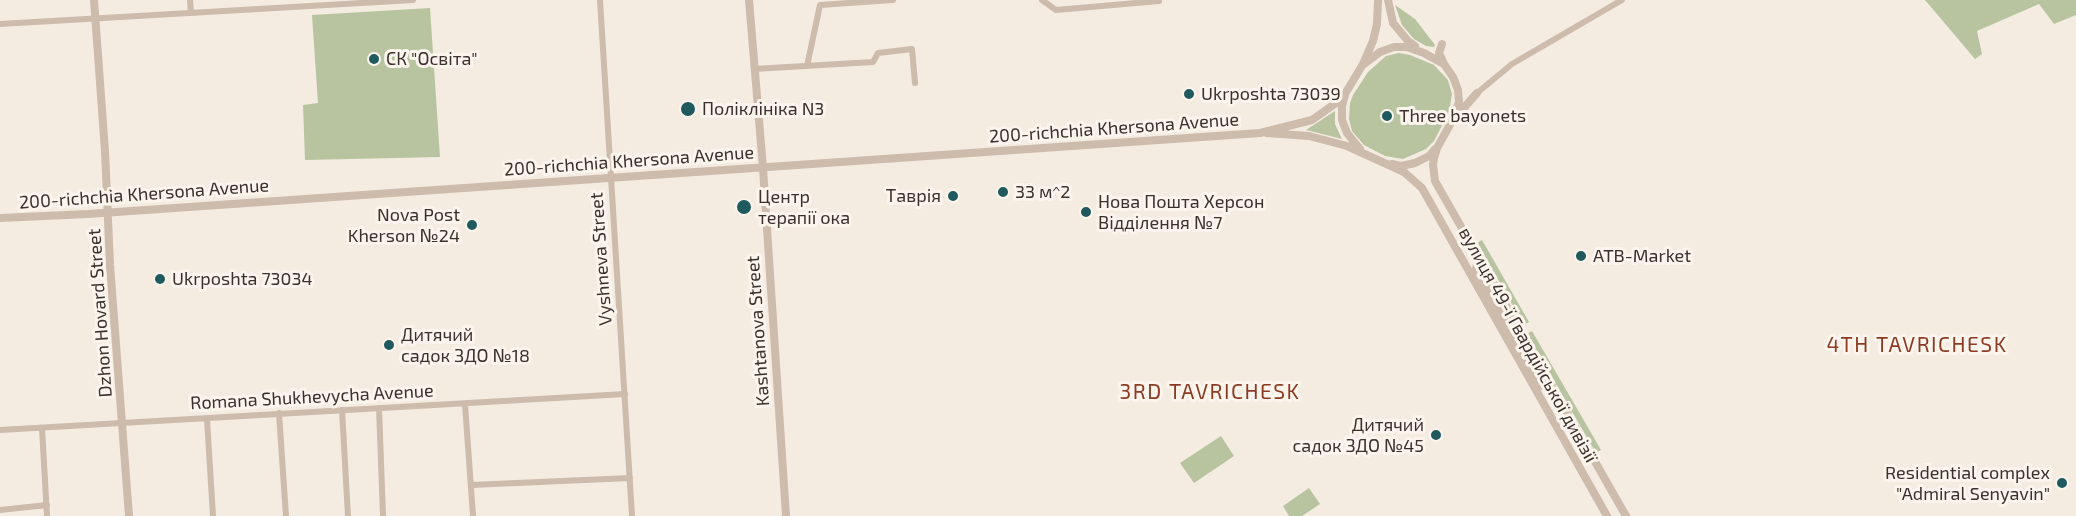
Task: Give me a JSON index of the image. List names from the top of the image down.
{
  "streets": {
    "street": [
      "200-richchia Khersona Avenue",
      "Vyshneva Street",
      "Dzhon Hovard Street",
      "Kashtanova Street",
      "вулиця 49-ї Гвардійської дивізії",
      "Romana Shukhevycha Avenue"
    ]
  },
  "crossings": [
    ["200-richchia Khersona Avenue", "Vyshneva Street"],
    ["200-richchia Khersona Avenue", "Dzhon Hovard Street"],
    ["200-richchia Khersona Avenue", "Kashtanova Street"],
    ["Vyshneva Street", "Romana Shukhevycha Avenue"],
    ["Dzhon Hovard Street", "Romana Shukhevycha Avenue"]
  ],
  "districts": ["4TH TAVRICHESK", "3RD TAVRICHESK"],
  "places": [
    "СК \"Освіта\"",
    "Ukrposhta 73039",
    "Поліклініка N3",
    "Three bayonets",
    "33 м^2",
    "Таврія",
    "Центр терапії ока",
    "Нова Пошта Херсон Відділення №7",
    "Nova Post Kherson №24",
    "ATB-Market",
    "Ukrposhta 73034",
    "Дитячий садок ЗДО №18",
    "Дитячий садок ЗДО №45",
    "Residential complex \"Admiral Senyavin\""
  ]
}
